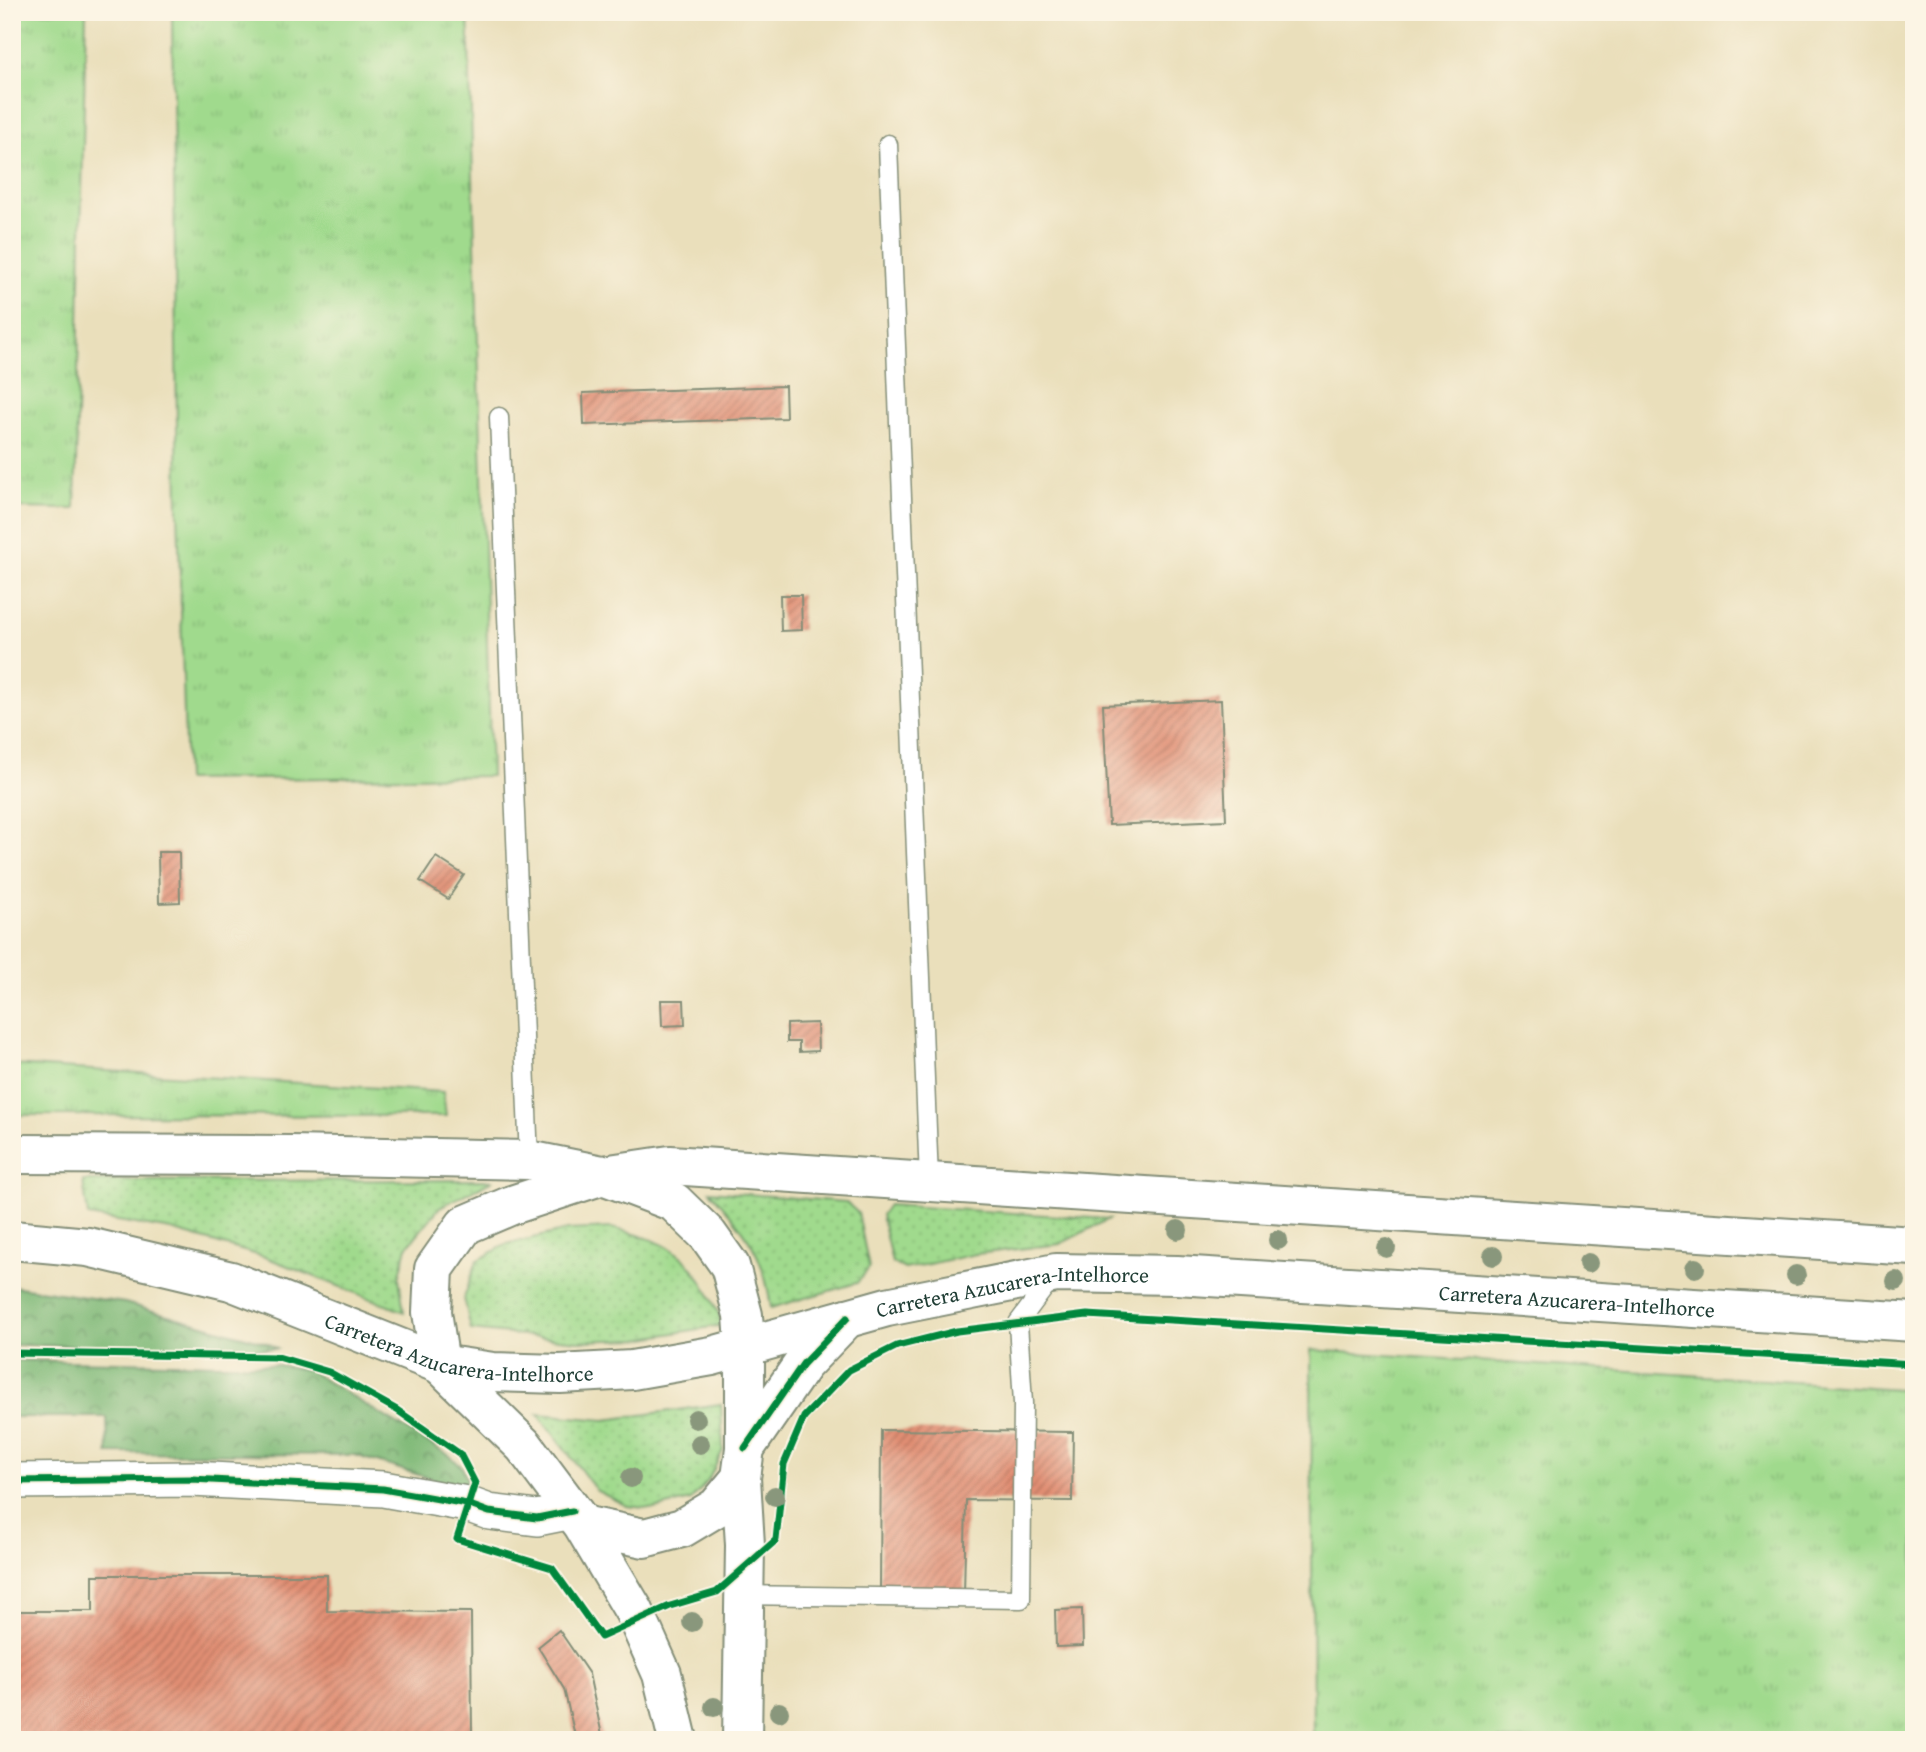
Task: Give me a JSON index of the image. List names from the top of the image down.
{
  "streets": {
    "main road": ["Carretera Azucarera-Intelhorce"]
  }
}
